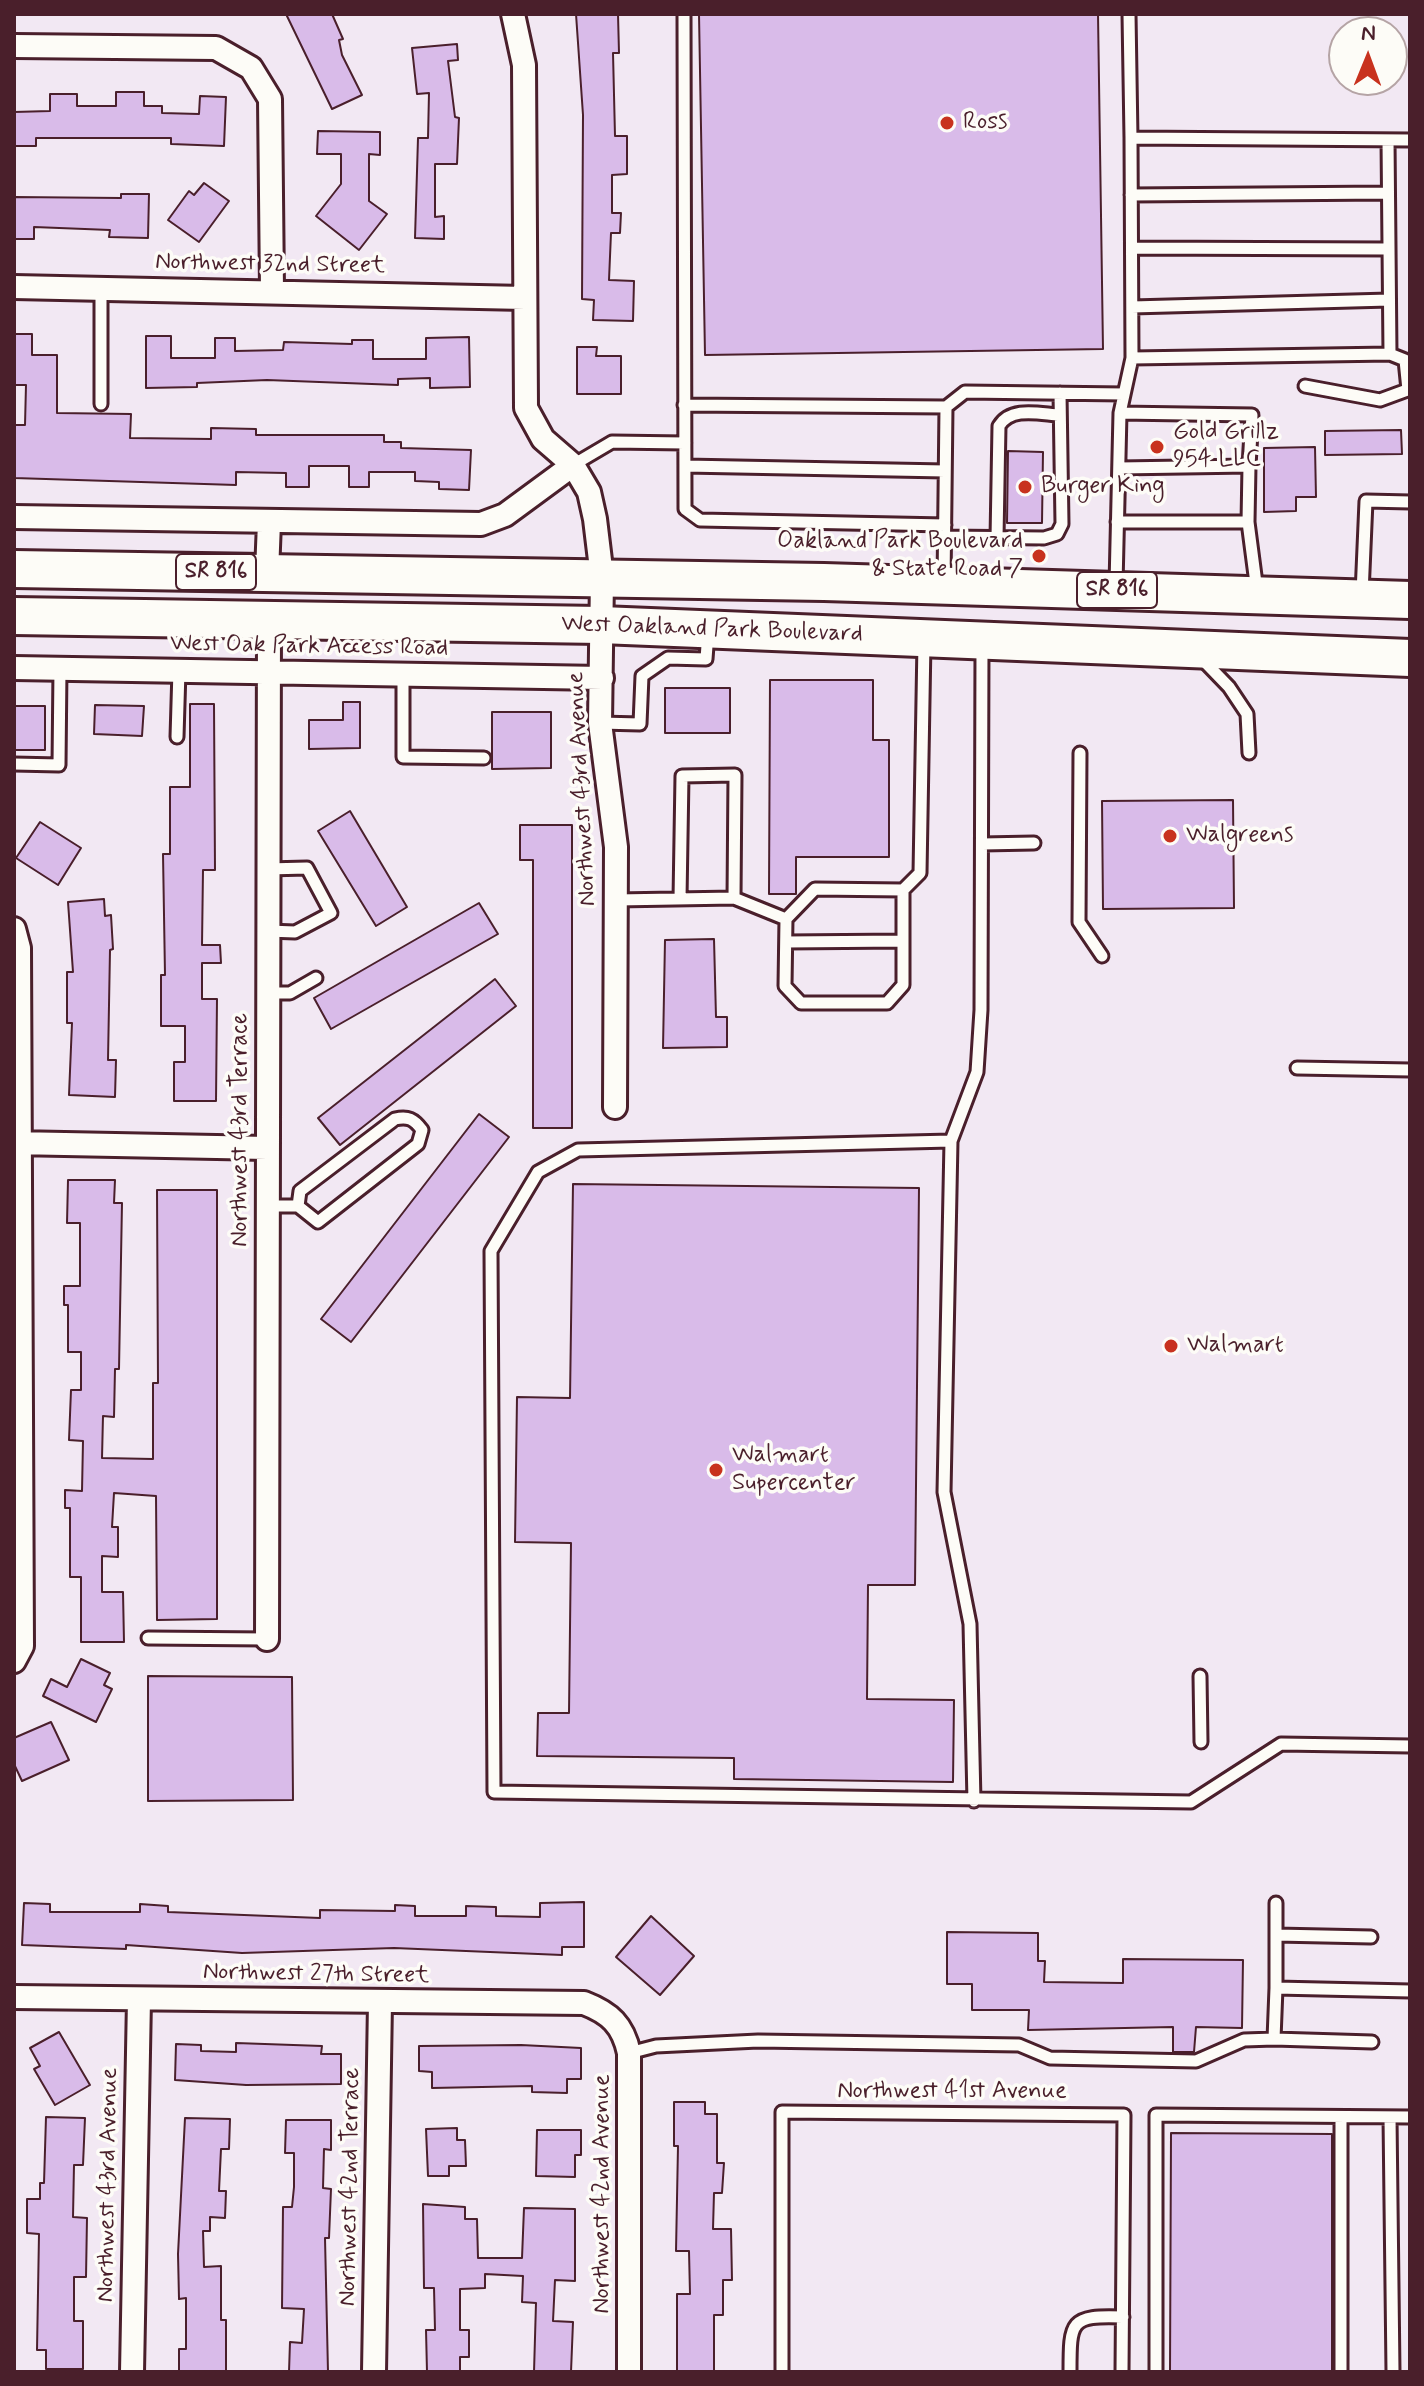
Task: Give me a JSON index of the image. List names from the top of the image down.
{
  "streets": {
    "main road": ["SR 816", "West Oakland Park Boulevard"],
    "street": [
      "Northwest 32nd Street",
      "West Oak Park Access Road",
      "Northwest 43rd Avenue",
      "Northwest 43rd Terrace",
      "Northwest 27th Street",
      "Northwest 42nd Terrace",
      "Northwest 42nd Avenue"
    ],
    "lane": ["Northwest 41st Avenue"]
  },
  "crossings": [
    ["Northwest 32nd Street", "Northwest 43rd Avenue"],
    ["West Oakland Park Boulevard", "Northwest 43rd Avenue"],
    ["West Oakland Park Boulevard", "Northwest 43rd Terrace"],
    ["West Oak Park Access Road", "Northwest 43rd Avenue"],
    ["West Oak Park Access Road", "Northwest 43rd Terrace"],
    ["Northwest 43rd Avenue", "Northwest 27th Street"],
    ["Northwest 27th Street", "Northwest 42nd Terrace"],
    ["Northwest 27th Street", "Northwest 42nd Avenue"]
  ],
  "places": [
    "Ross",
    "Gold Grillz 954 LLC",
    "Burger King",
    "Oakland Park Boulevard & State Road 7",
    "Walgreens",
    "Walmart",
    "Walmart Supercenter"
  ],
  "north": "top"
}
